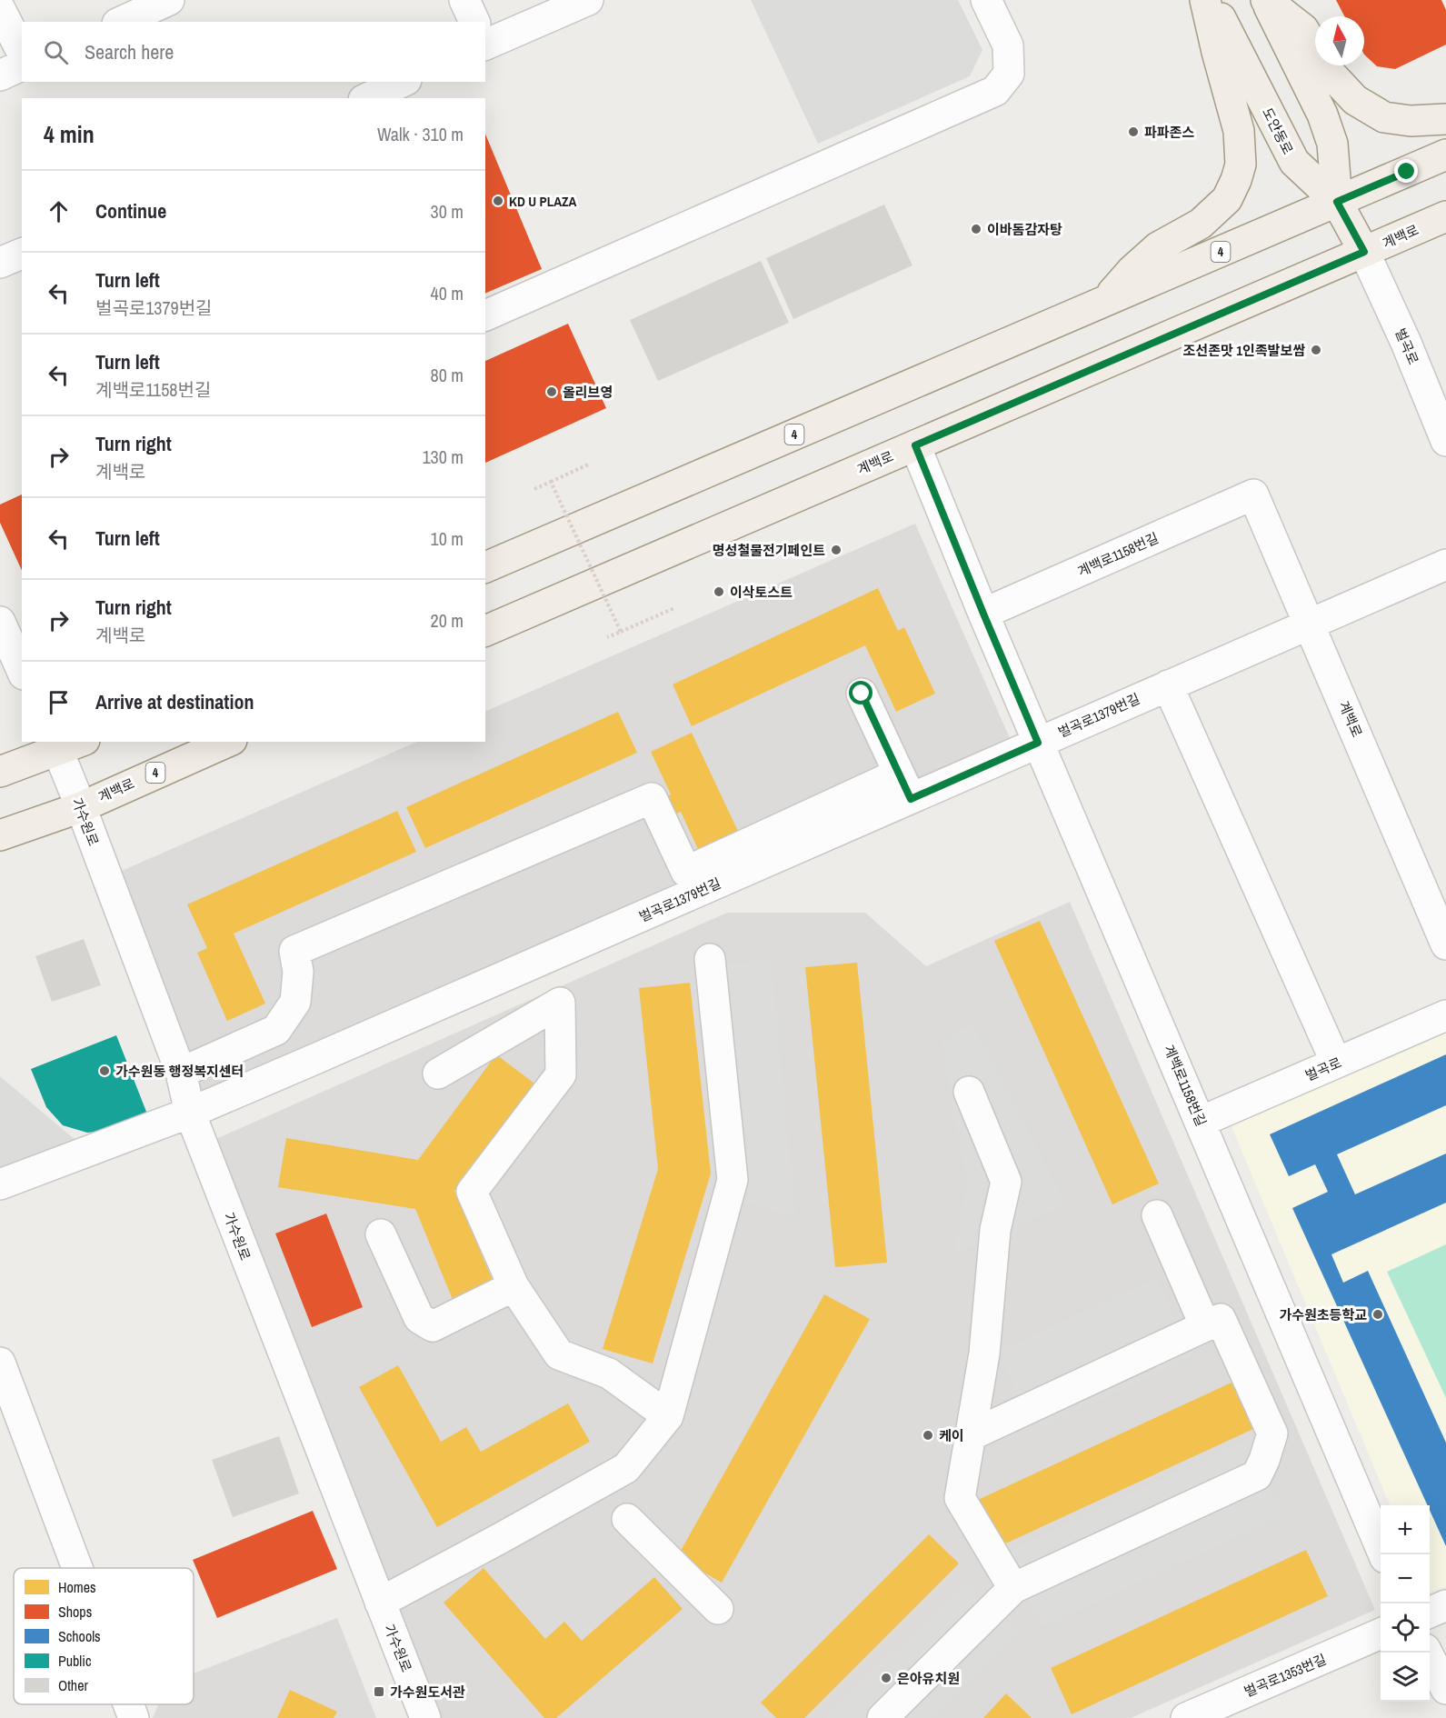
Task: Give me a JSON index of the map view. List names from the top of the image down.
{
  "streets": {
    "main road": ["도안동로", "계백로", "4"],
    "street": [
      "벌곡로",
      "계백로1158번길",
      "벌곡로1379번길",
      "가수원로",
      "벌곡로1353번길"
    ]
  },
  "crossings": [
    ["도안동로", "4"],
    ["계백로", "벌곡로"],
    ["계백로", "계백로1158번길"],
    ["계백로", "벌곡로1379번길"],
    ["계백로", "가수원로"],
    ["벌곡로", "계백로1158번길"],
    ["계백로1158번길", "벌곡로1379번길"],
    ["벌곡로1379번길", "가수원로"]
  ],
  "places": {
    "other": [
      "파파존스",
      "KD U PLAZA",
      "이바돔감자탕",
      "조선존맛 1인족발보쌈",
      "올리브영",
      "명성철물전기페인트",
      "이삭토스트",
      "가수원동 행정복지센터",
      "가수원초등학교",
      "케이",
      "은아유치원"
    ],
    "transit": ["가수원도서관"]
  },
  "legend": [
    "Homes",
    "Shops",
    "Schools",
    "Public",
    "Other"
  ],
  "north": "top",
  "page": {
    "search": "Search here",
    "heading": ["4 min", "Walk · 310 m"],
    "list": [
      ["Continue", "30 m"],
      ["Turn left", "벌곡로1379번길", "40 m"],
      ["Turn left", "계백로1158번길", "80 m"],
      ["Turn right", "계백로", "130 m"],
      ["Turn left", "10 m"],
      ["Turn right", "계백로", "20 m"],
      "Arrive at destination"
    ],
    "map_buttons": ["+", "−"]
  }
}
